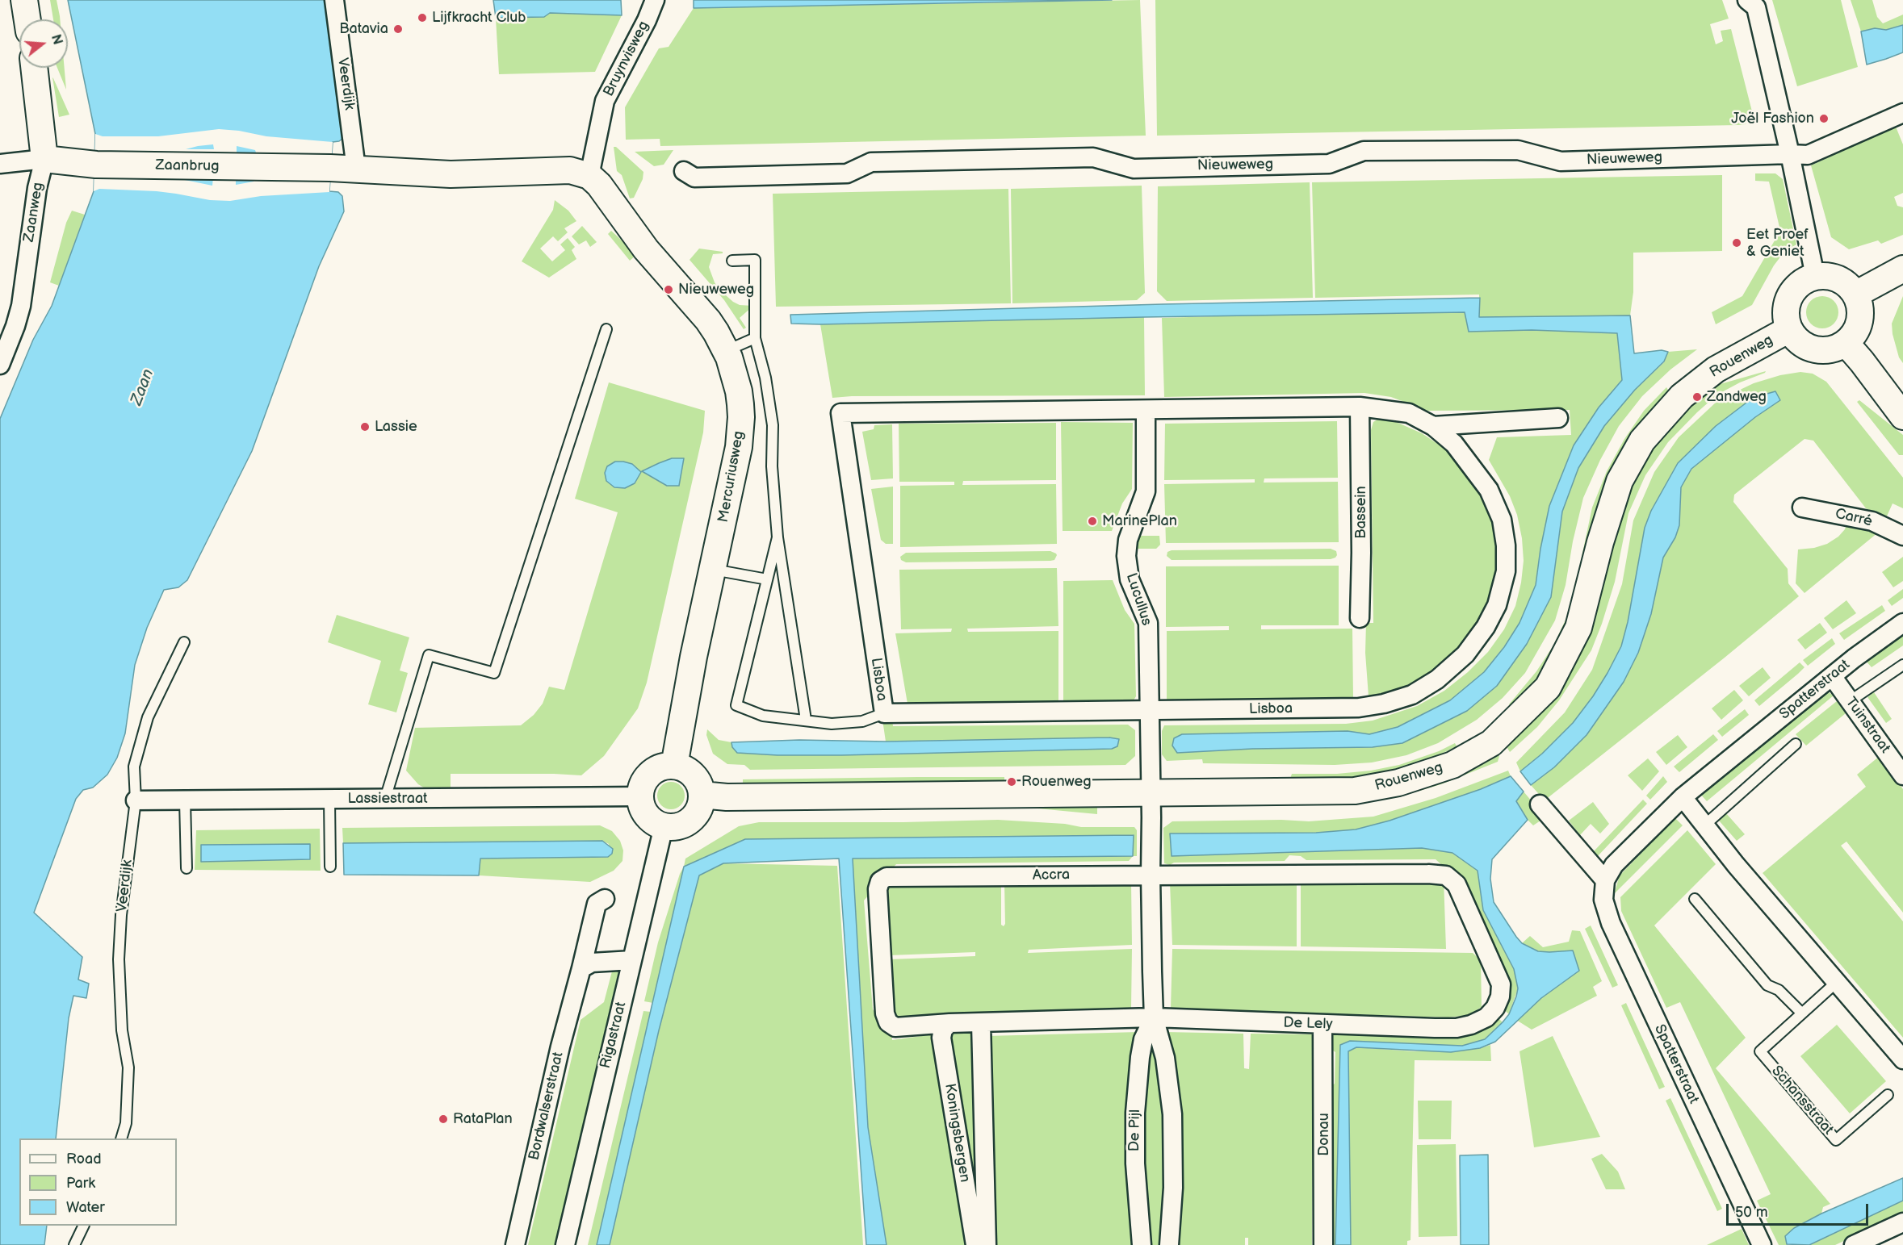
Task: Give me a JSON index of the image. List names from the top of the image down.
{
  "streets": {
    "main road": [
      "Zaanbrug",
      "Zaanweg",
      "Rouenweg",
      "Mercuriusweg"
    ],
    "street": [
      "Bruynvisweg",
      "Veerdijk",
      "Nieuweweg",
      "Bassein",
      "Carré",
      "Lucullus",
      "Lisboa",
      "Spatterstraat",
      "Tuinstraat",
      "Lassiestraat",
      "Accra",
      "De Lely",
      "Rigastraat",
      "Bordwalserstraat",
      "De Pijl",
      "Koningsbergen",
      "Donau"
    ],
    "lane": ["Schansstraat"]
  },
  "crossings": [
    ["Bruynvisweg", "Mercuriusweg"],
    ["Veerdijk", "Zaanbrug"],
    ["Veerdijk", "Lassiestraat"],
    ["Zaanbrug", "Zaanweg"],
    ["Rouenweg", "Mercuriusweg"],
    ["Rouenweg", "Lucullus"],
    ["Rouenweg", "Lassiestraat"],
    ["Rouenweg", "Rigastraat"],
    ["Rouenweg", "De Pijl"],
    ["Mercuriusweg", "Lassiestraat"],
    ["Mercuriusweg", "Rigastraat"],
    ["Bassein", "Lisboa"],
    ["Lucullus", "Lisboa"],
    ["Lucullus", "De Pijl"],
    ["Spatterstraat", "Tuinstraat"],
    ["Lassiestraat", "Rigastraat"],
    ["Accra", "De Lely"],
    ["Accra", "De Pijl"],
    ["Accra", "Koningsbergen"],
    ["De Lely", "De Pijl"],
    ["De Lely", "Koningsbergen"],
    ["De Lely", "Donau"]
  ],
  "water": ["Zaan"],
  "places": [
    "Lijfkracht Club",
    "Batavia",
    "Joël Fashion",
    "Eet Proef & Geniet",
    "Nieuweweg",
    "Zandweg",
    "Lassie",
    "MarinePlan",
    "Rouenweg",
    "RataPlan"
  ],
  "legend": ["Road", "Park", "Water"],
  "scale_bar": "50 m",
  "north": "right"
}
